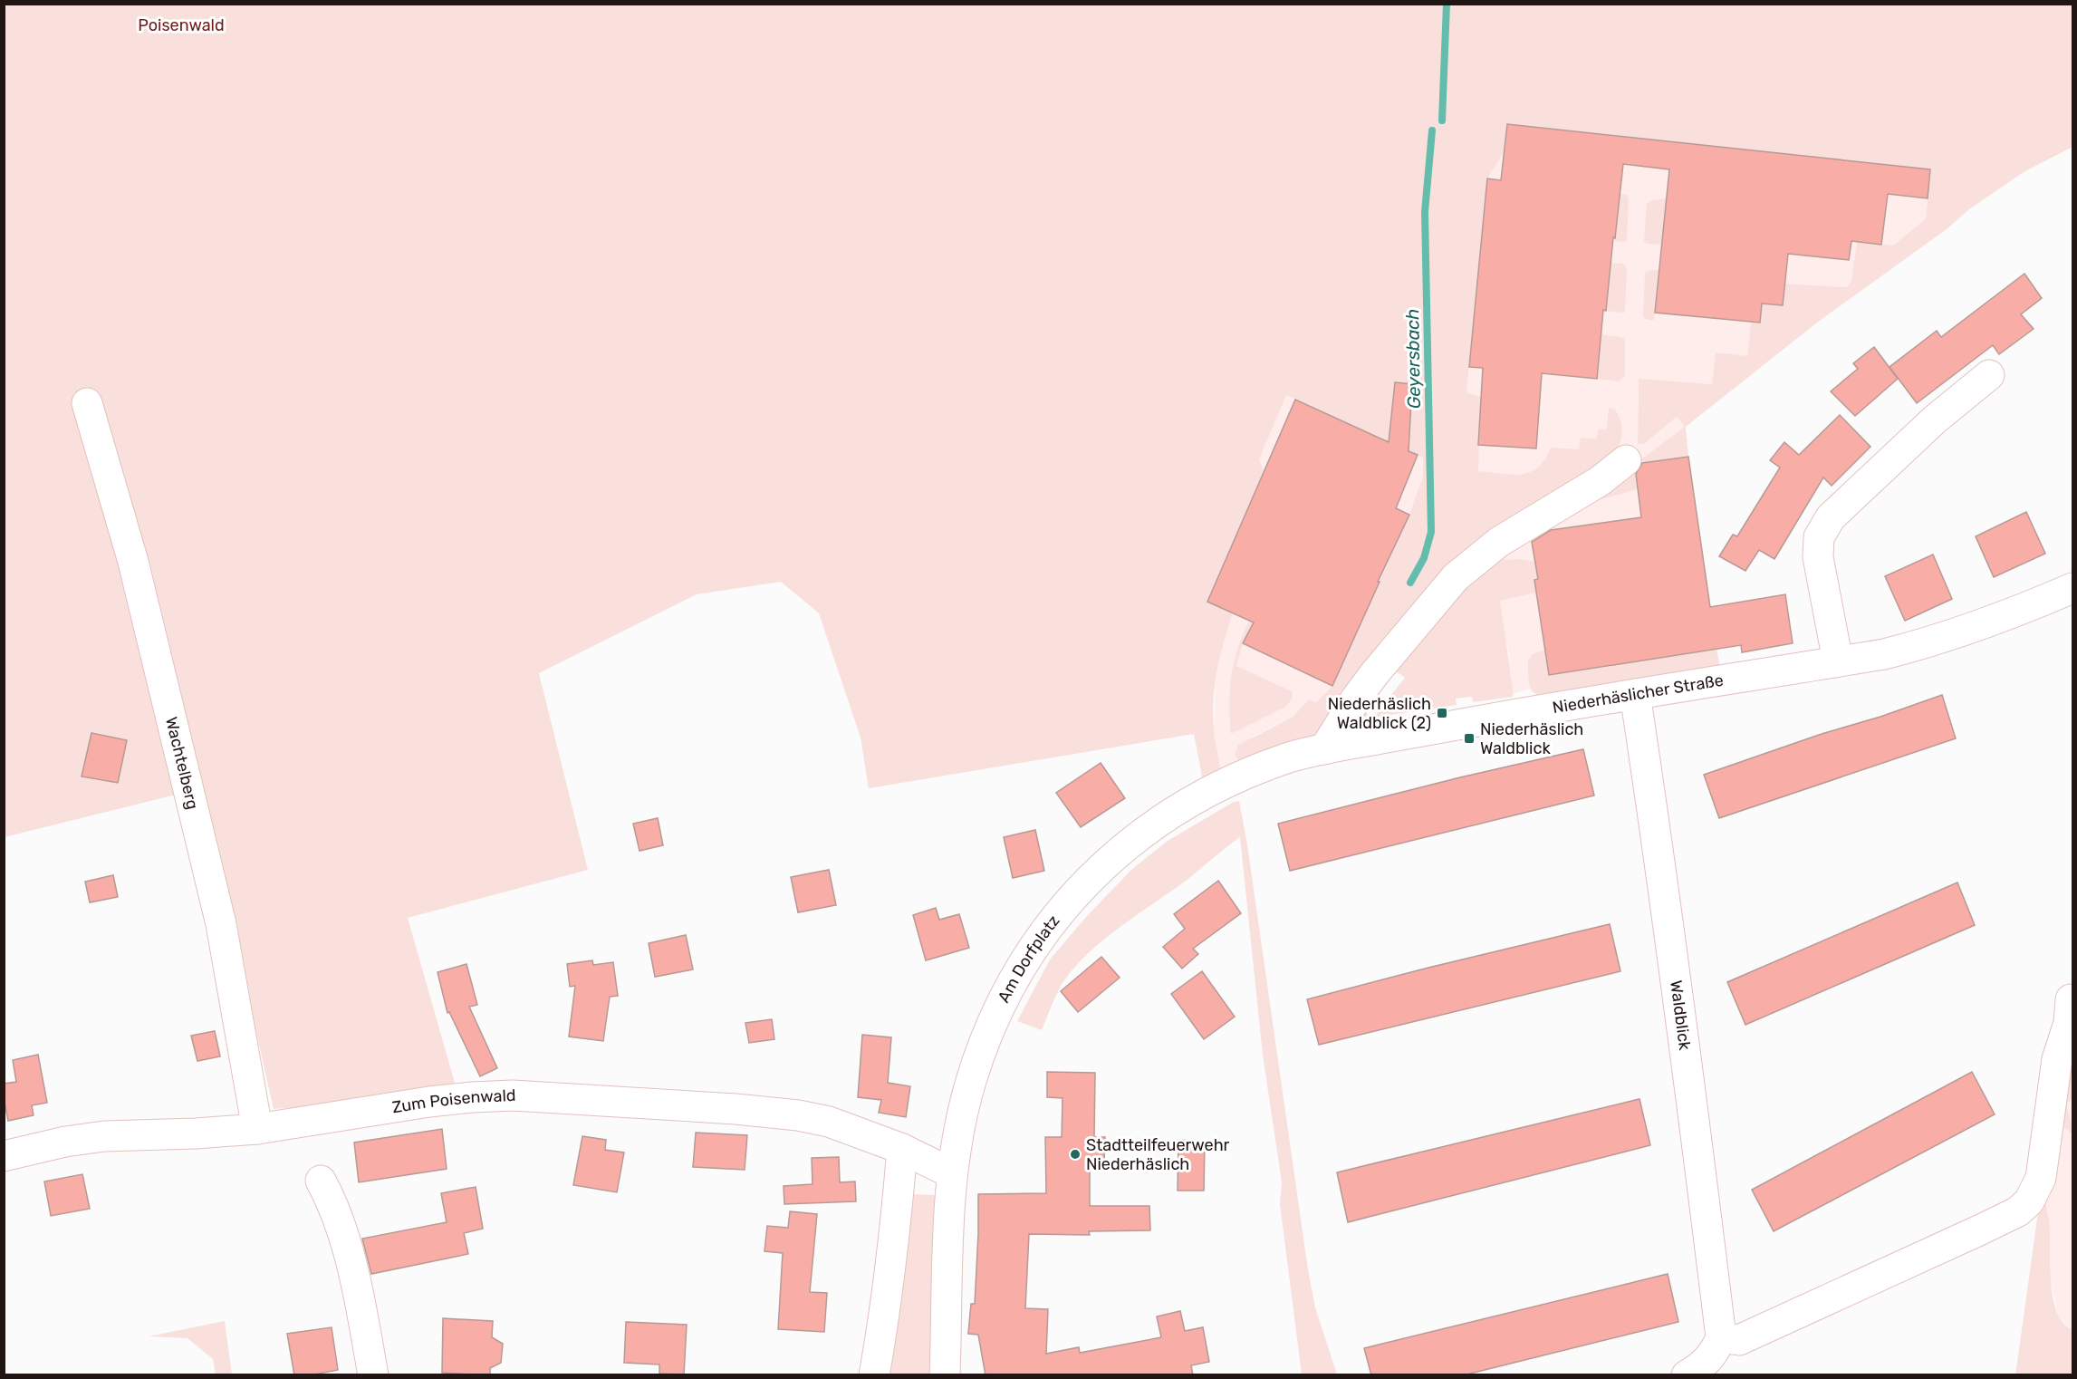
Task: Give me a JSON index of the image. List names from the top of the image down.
{
  "streets": {
    "street": [
      "Niederhäslicher Straße",
      "Wachtelberg",
      "Am Dorfplatz",
      "Waldblick",
      "Zum Poisenwald"
    ]
  },
  "crossings": [
    ["Niederhäslicher Straße", "Am Dorfplatz"],
    ["Niederhäslicher Straße", "Waldblick"],
    ["Wachtelberg", "Zum Poisenwald"]
  ],
  "water": ["Geyersbach"],
  "parks": ["Poisenwald"],
  "places": {
    "transit": ["Niederhäslich Waldblick (2)", "Niederhäslich Waldblick"],
    "other": ["Stadtteilfeuerwehr Niederhäslich"]
  }
}
